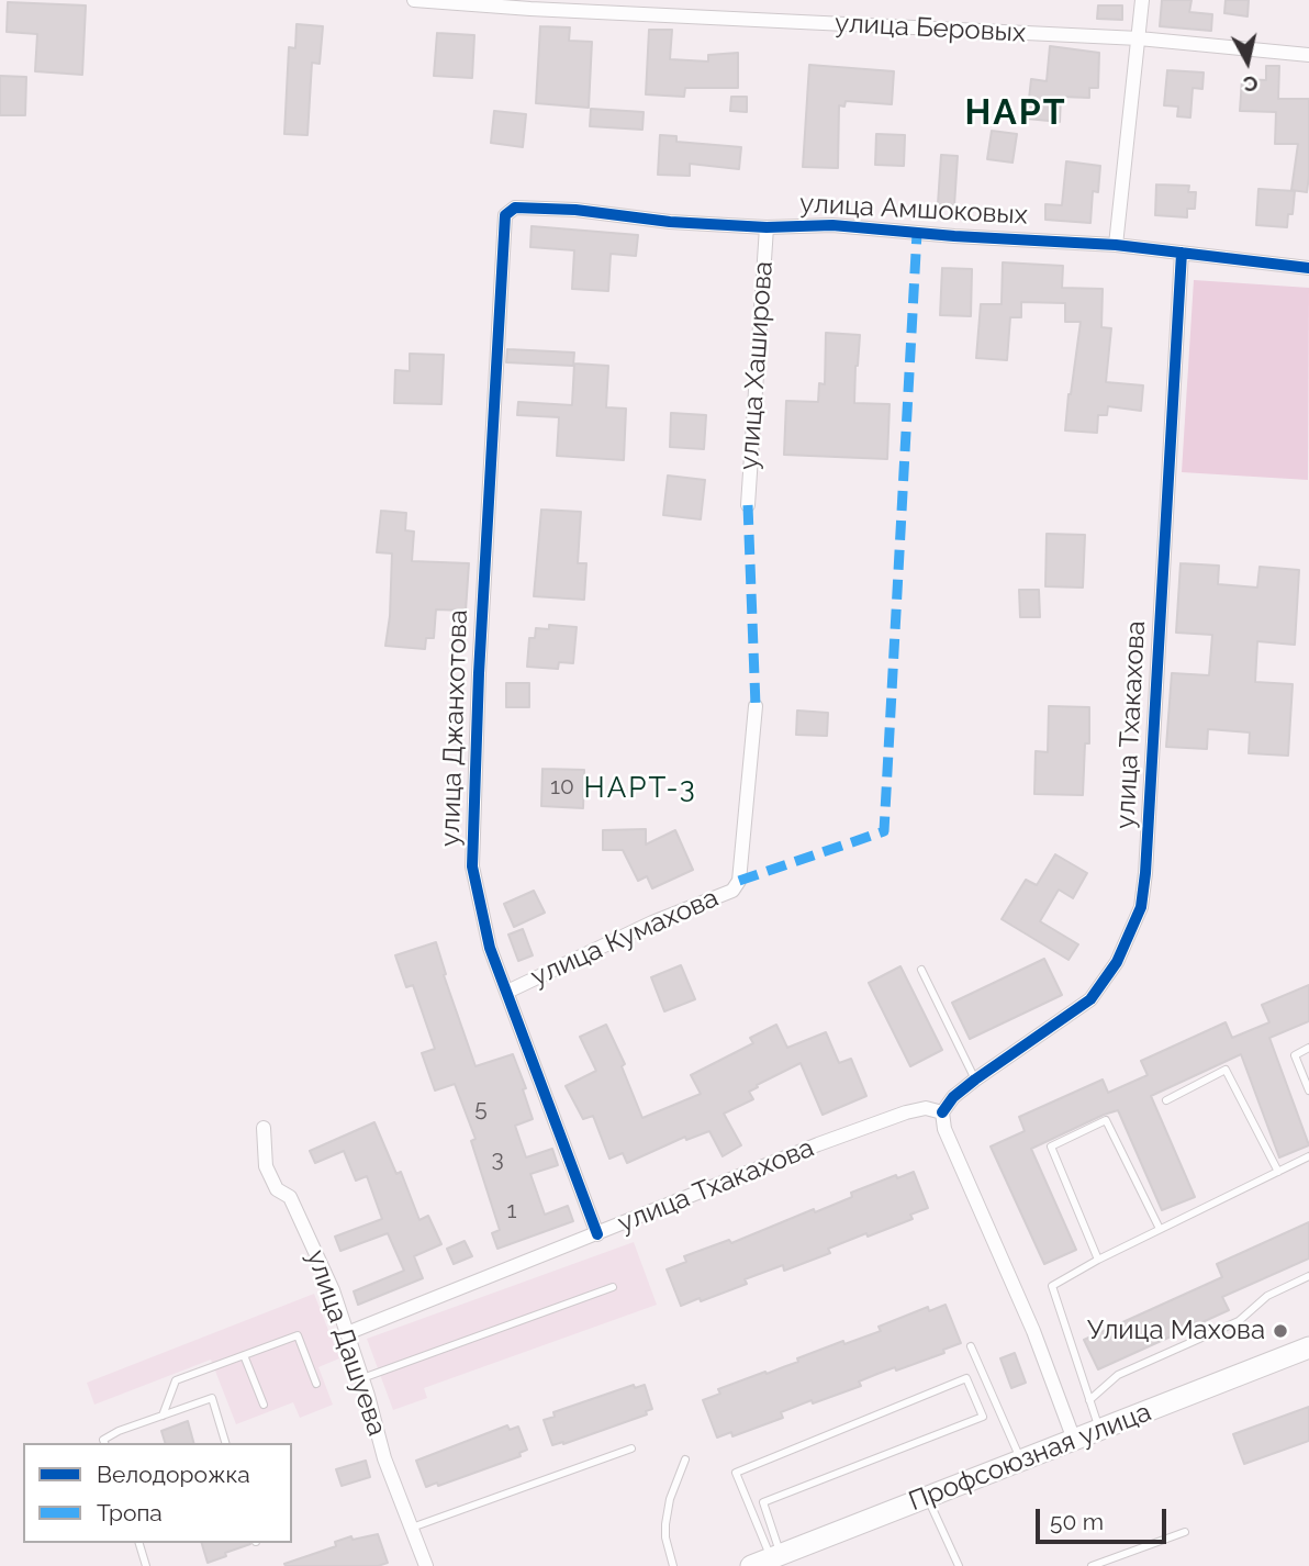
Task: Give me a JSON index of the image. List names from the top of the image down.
{
  "streets": {
    "street": [
      "улица Беровых",
      "улица Амшоковых",
      "улица Хаширова",
      "улица Тхакахова",
      "улица Джанхотова",
      "улица Кумахова",
      "улица Дашуева",
      "Профсоюзная улица"
    ]
  },
  "crossings": [
    ["улица Амшоковых", "улица Хаширова"],
    ["улица Амшоковых", "улица Тхакахова"],
    ["улица Амшоковых", "улица Джанхотова"],
    ["улица Тхакахова", "улица Джанхотова"],
    ["улица Джанхотова", "улица Кумахова"]
  ],
  "districts": ["НАРТ", "НАРТ-3"],
  "places": ["Улица Махова"],
  "house_numbers": [
    "10",
    "5",
    "3",
    "1"
  ],
  "legend": ["Велодорожка", "Тропа"],
  "scale_bar": "50 m",
  "north": "bottom"
}
